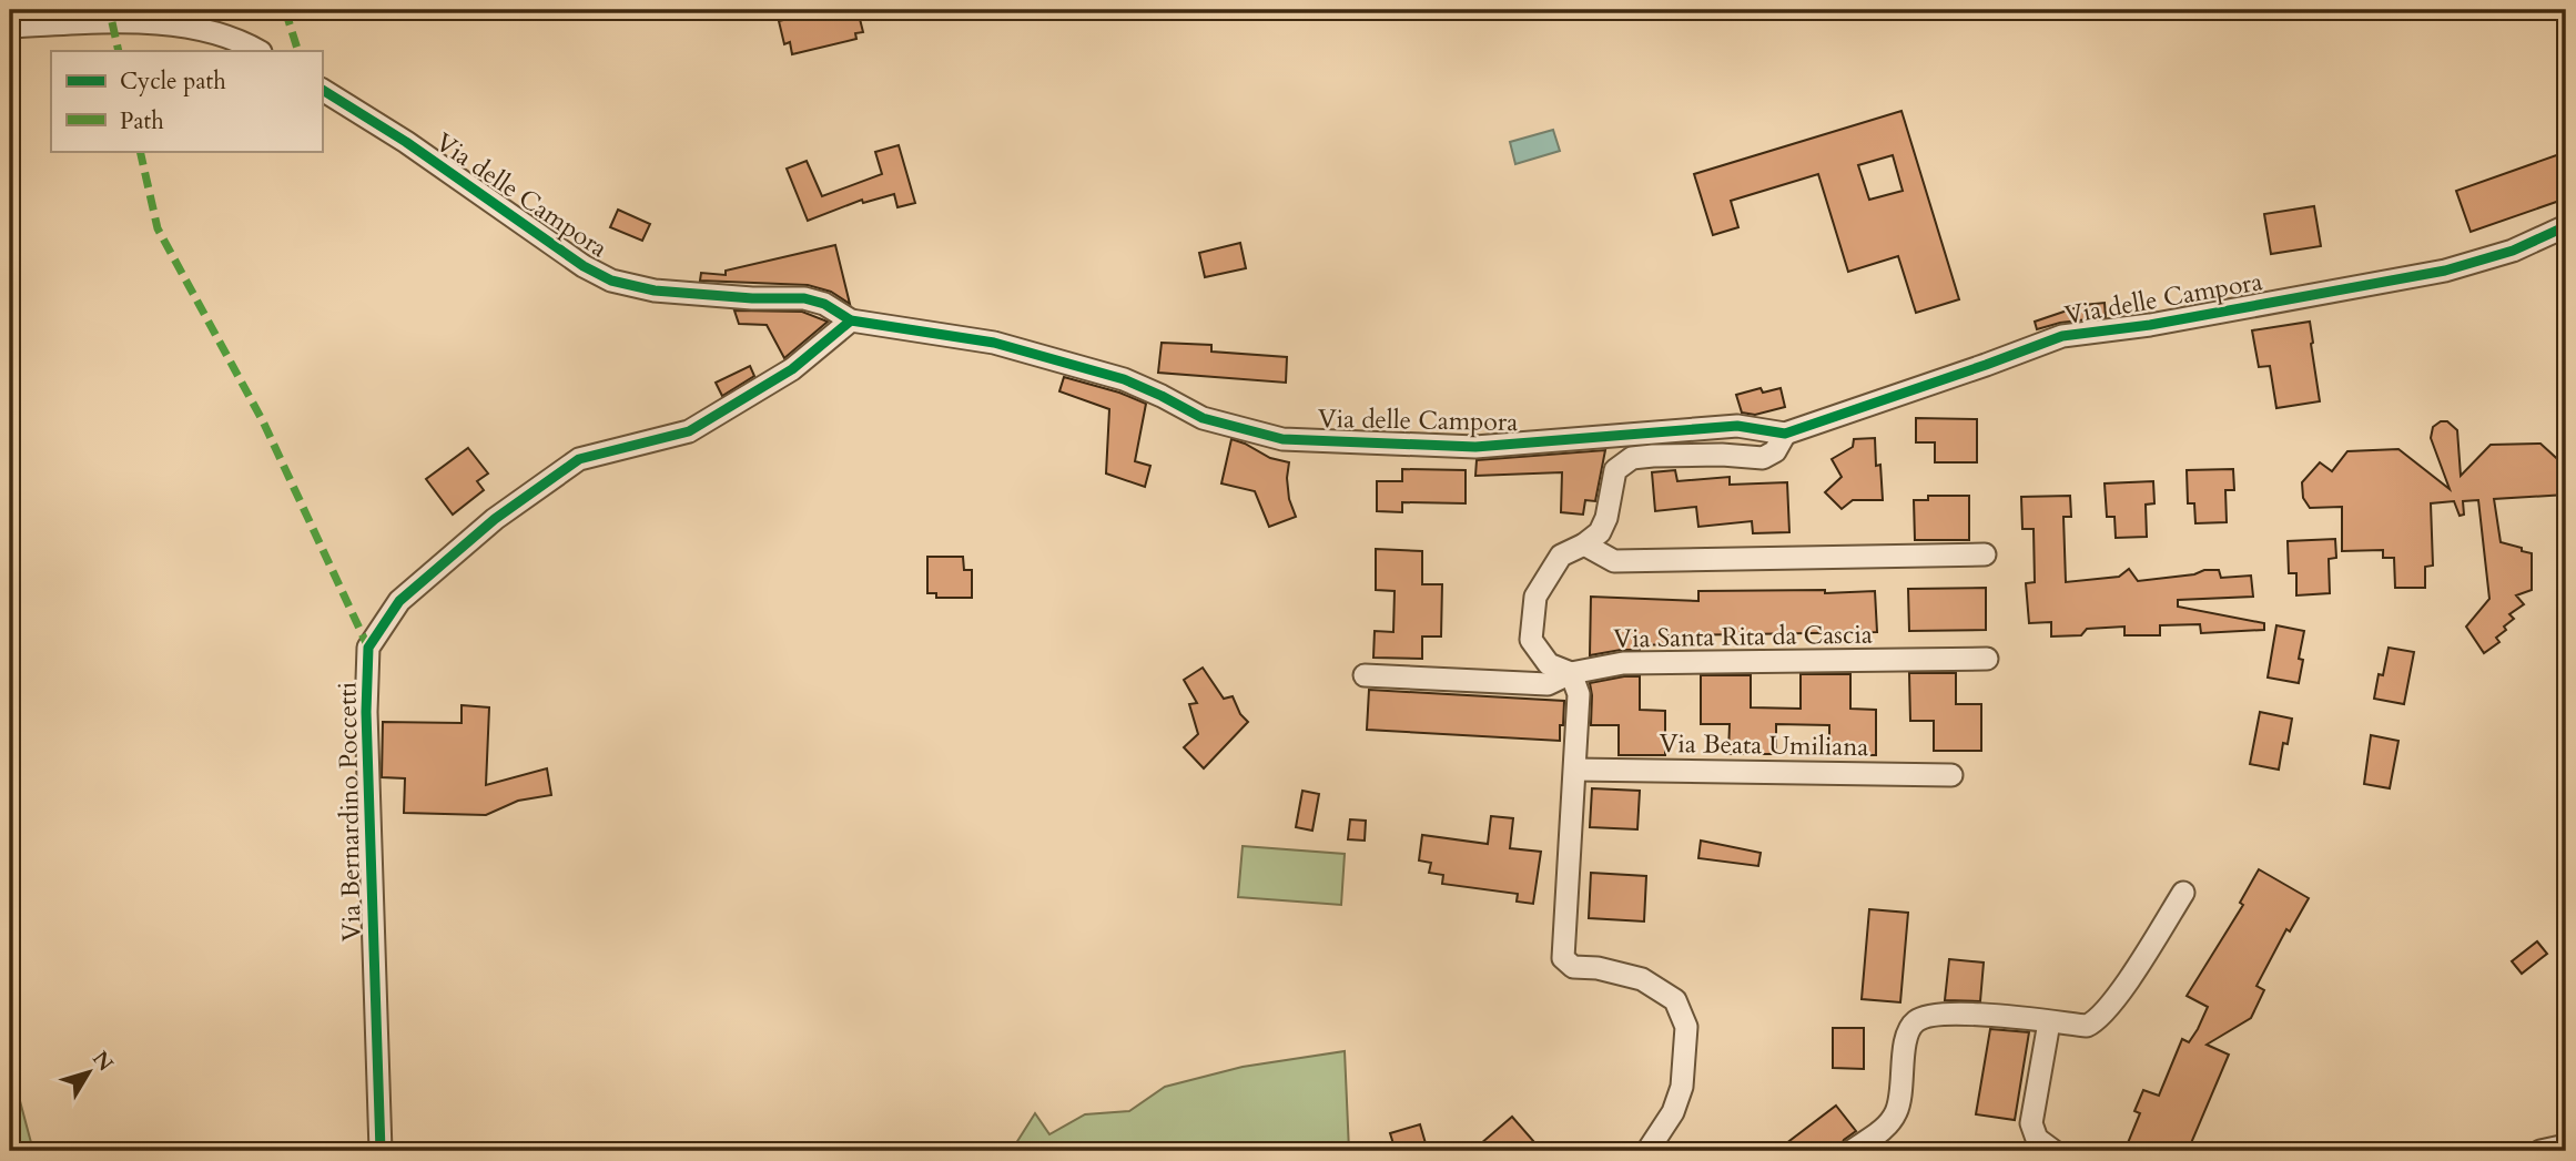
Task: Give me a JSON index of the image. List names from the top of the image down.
{
  "streets": {
    "street": [
      "Via delle Campora",
      "Via Santa Rita da Cascia",
      "Via Beata Umiliana",
      "Via Bernardino Poccetti"
    ]
  },
  "crossings": [
    ["Via delle Campora", "Via Bernardino Poccetti"]
  ],
  "legend": ["Cycle path", "Path"],
  "north": "top right"
}
